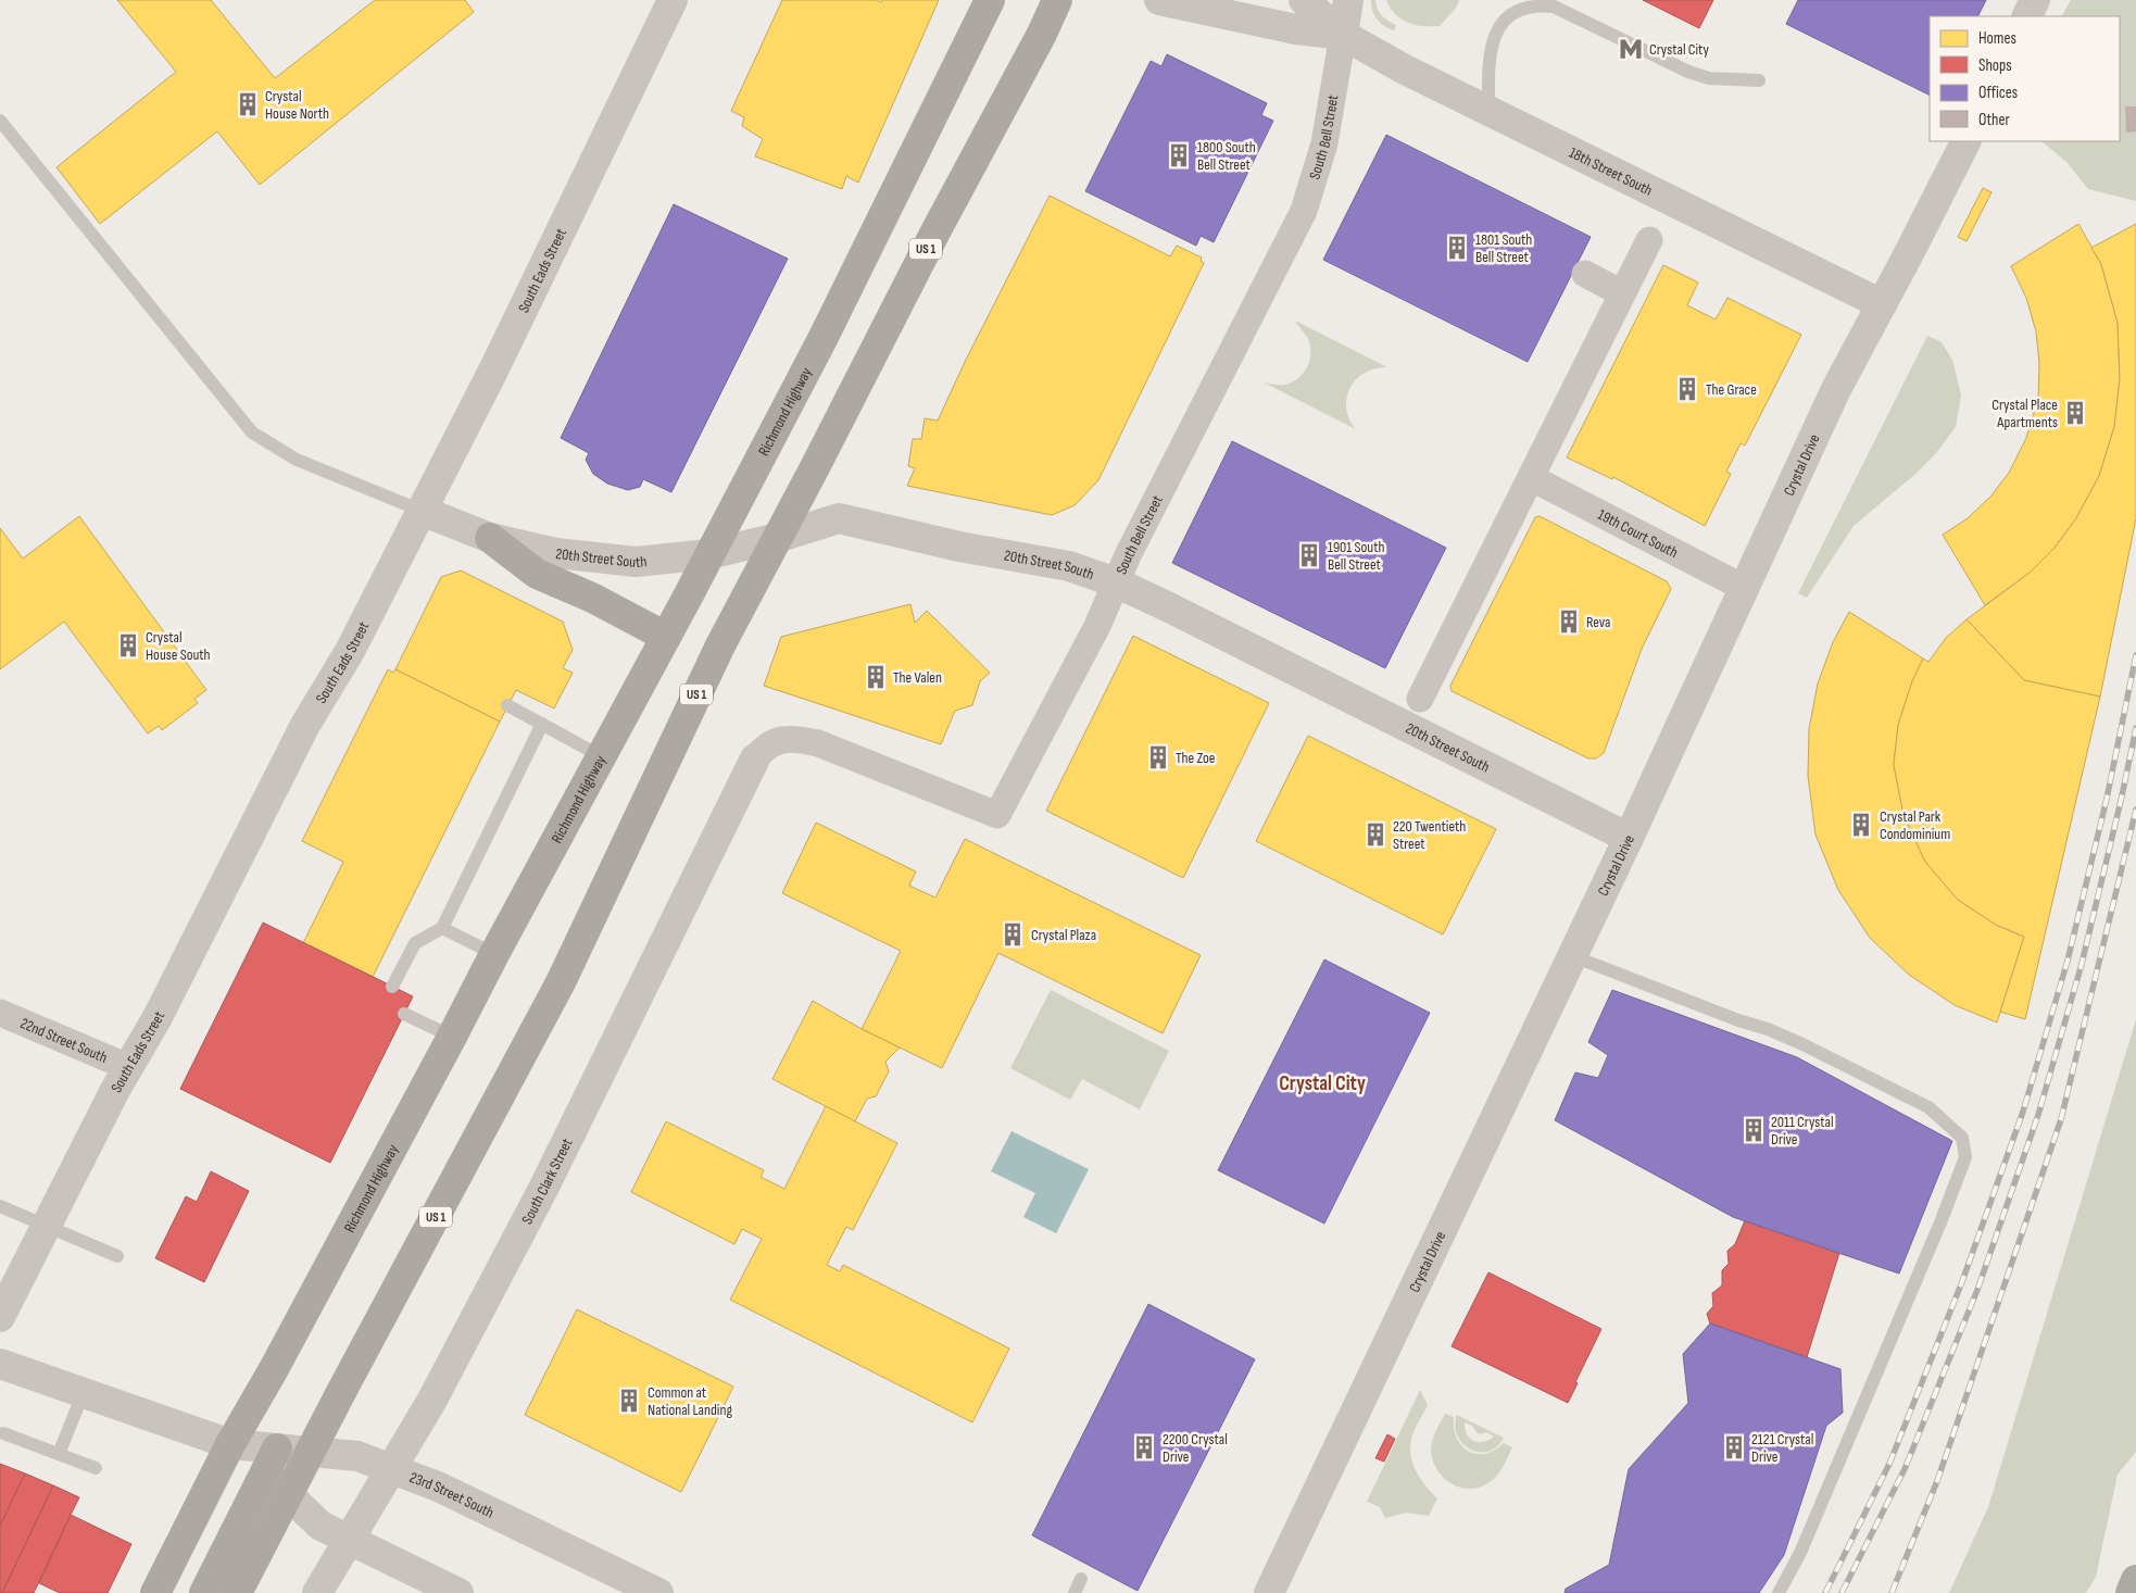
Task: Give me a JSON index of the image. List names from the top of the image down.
{
  "streets": {
    "highway": ["US 1", "Richmond Highway"],
    "street": [
      "South Bell Street",
      "18th Street South",
      "South Eads Street",
      "Crystal Drive",
      "19th Court South",
      "20th Street South",
      "22nd Street South",
      "South Clark Street",
      "23rd Street South"
    ]
  },
  "crossings": [
    ["South Bell Street", "18th Street South"],
    ["South Bell Street", "20th Street South"],
    ["South Bell Street", "South Clark Street"],
    ["18th Street South", "Crystal Drive"],
    ["US 1", "20th Street South"],
    ["US 1", "23rd Street South"],
    ["South Eads Street", "20th Street South"],
    ["South Eads Street", "22nd Street South"],
    ["Richmond Highway", "20th Street South"],
    ["Crystal Drive", "19th Court South"],
    ["Crystal Drive", "20th Street South"],
    ["South Clark Street", "23rd Street South"]
  ],
  "districts": ["Crystal City"],
  "places": {
    "metro station": ["Crystal City"],
    "building": [
      "Crystal House North",
      "1800 South Bell Street",
      "1801 South Bell Street",
      "The Grace",
      "Crystal Place Apartments",
      "1901 South Bell Street",
      "Reva",
      "Crystal House South",
      "The Valen",
      "The Zoe",
      "Crystal Park Condominium",
      "220 Twentieth Street",
      "Crystal Plaza",
      "2011 Crystal Drive",
      "Common at National Landing",
      "2200 Crystal Drive",
      "2121 Crystal Drive"
    ]
  },
  "legend": [
    "Homes",
    "Shops",
    "Offices",
    "Other"
  ]
}
